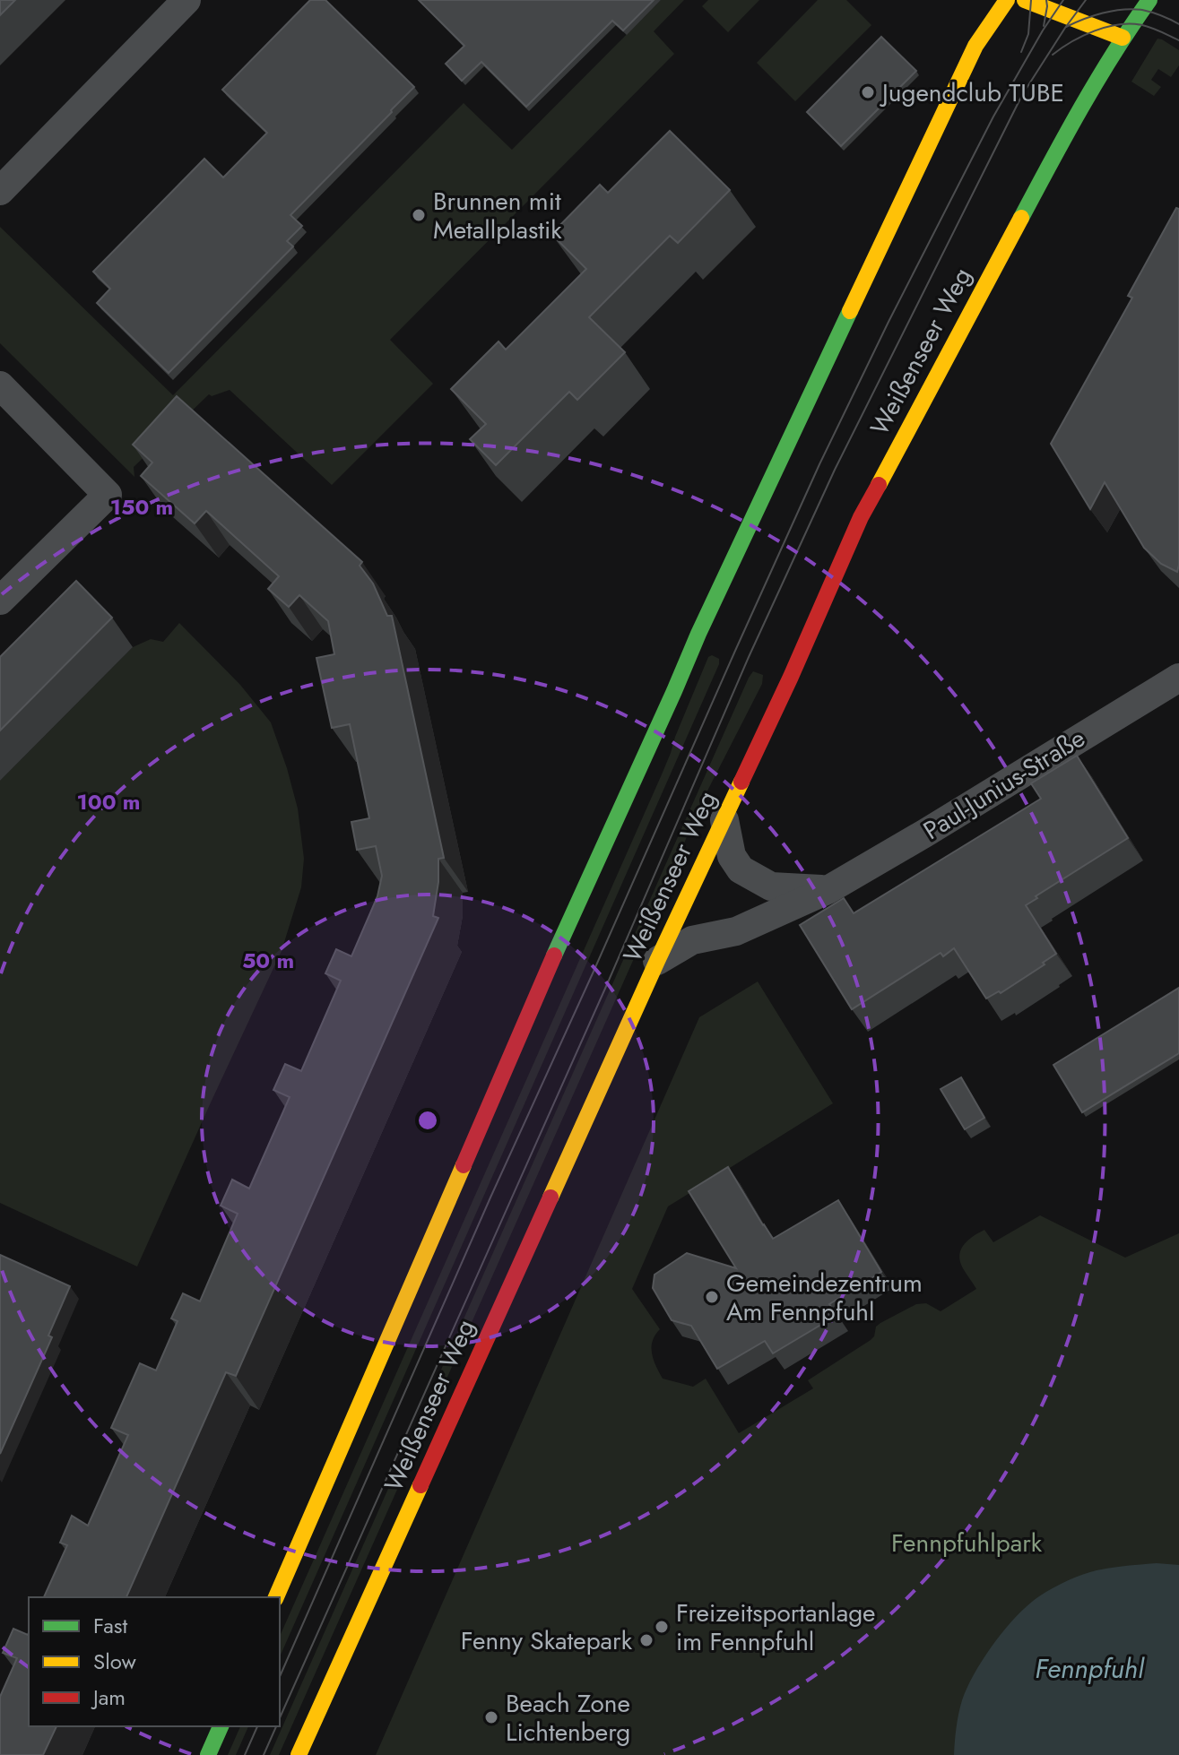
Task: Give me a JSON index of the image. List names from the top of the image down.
{
  "streets": {
    "main road": ["Weißenseer Weg"],
    "street": ["Paul-Junius-Straße"]
  },
  "crossings": [
    ["Weißenseer Weg", "Paul-Junius-Straße"]
  ],
  "water": ["Fennpfuhl"],
  "parks": ["Fennpfuhlpark"],
  "places": [
    "Jugendclub TUBE",
    "Brunnen mit Metallplastik",
    "Gemeindezentrum Am Fennpfuhl",
    "Freizeitsportanlage im Fennpfuhl",
    "Fenny Skatepark",
    "Beach Zone Lichtenberg"
  ],
  "legend": ["Fast", "Slow", "Jam"],
  "rings": ["150 m", "100 m", "50 m"]
}
